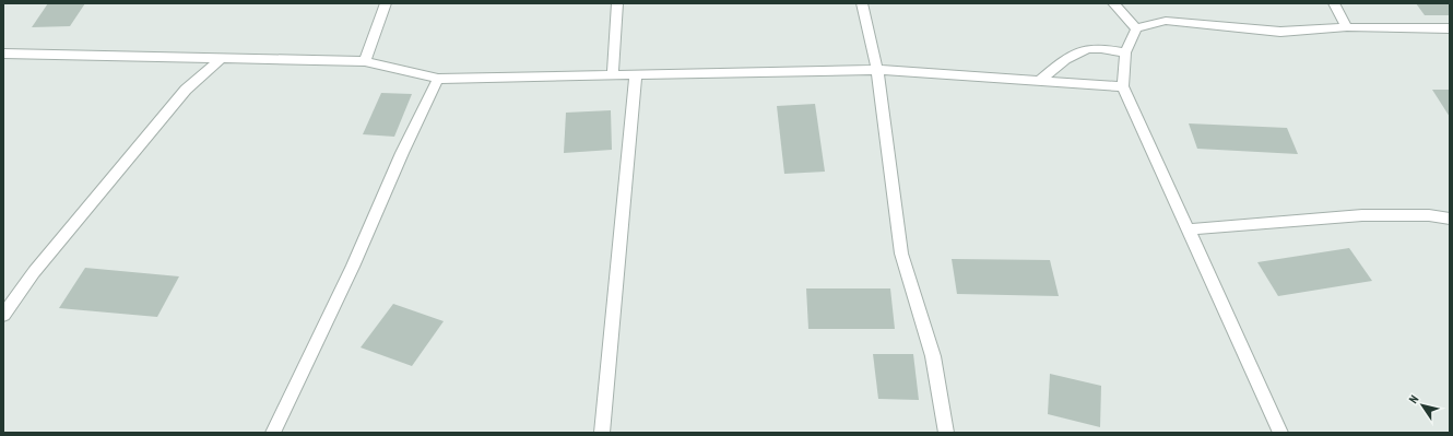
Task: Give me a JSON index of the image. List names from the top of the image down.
{
  "north": "top left"
}
